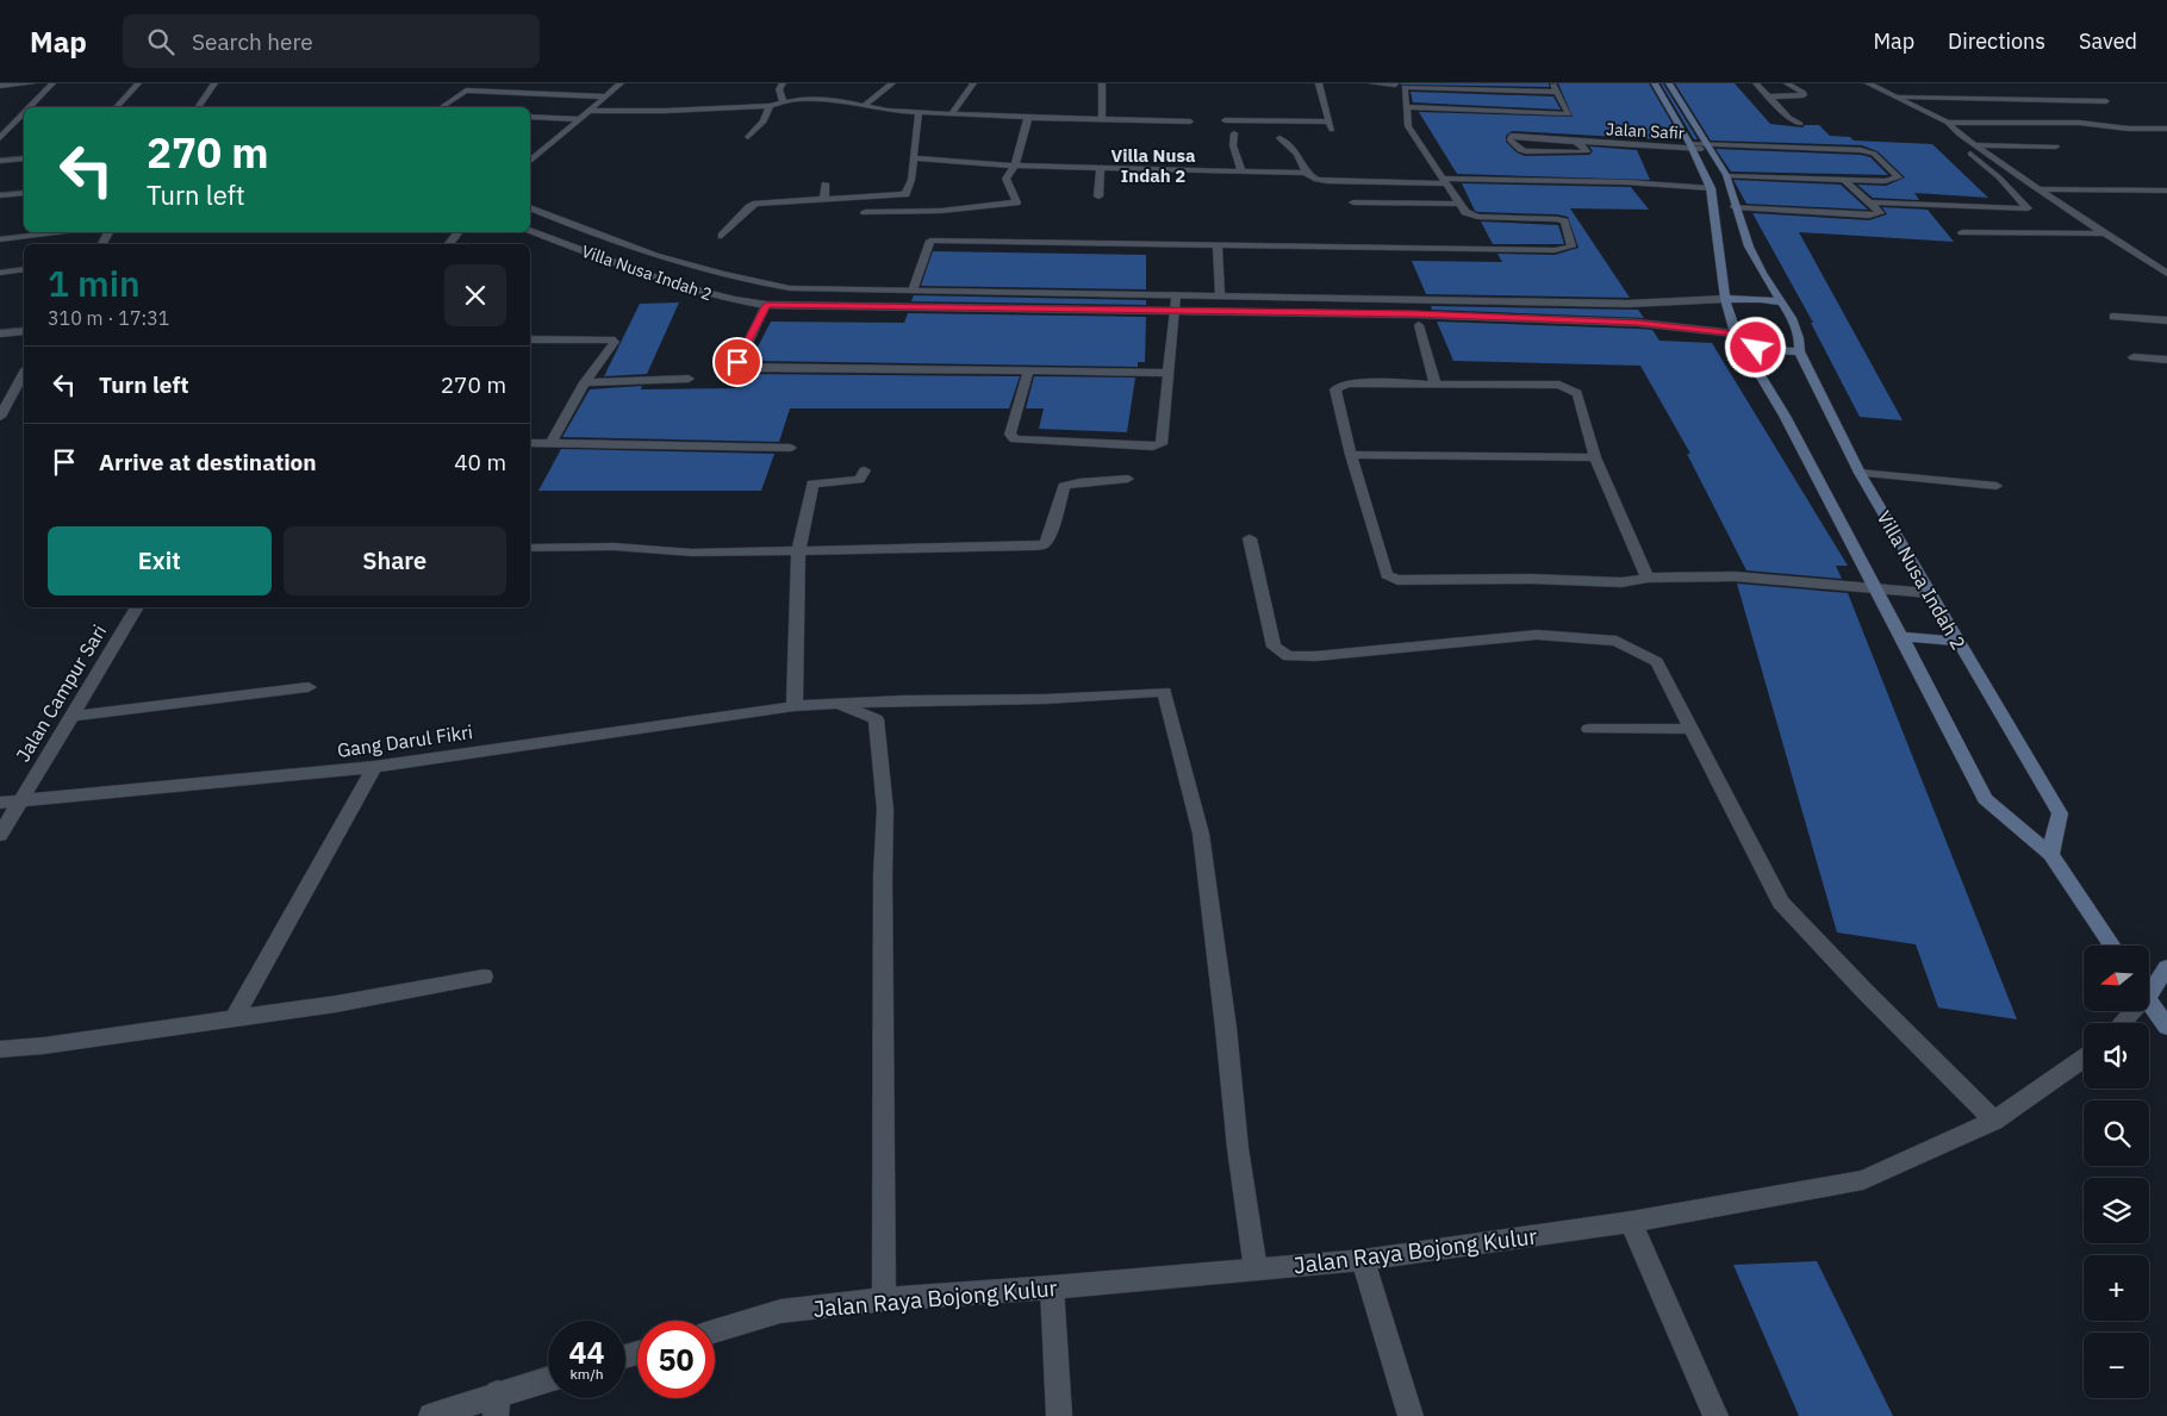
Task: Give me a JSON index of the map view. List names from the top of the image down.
{
  "streets": {
    "main road": ["Villa Nusa Indah 2"],
    "street": [
      "Jalan Safir",
      "Jalan Campur Sari",
      "Gang Darul Fikri",
      "Jalan Raya Bojong Kulur"
    ]
  },
  "crossings": [
    ["Jalan Safir", "Villa Nusa Indah 2"],
    ["Jalan Campur Sari", "Gang Darul Fikri"],
    ["Gang Darul Fikri", "Jalan Raya Bojong Kulur"]
  ],
  "districts": ["Villa Nusa Indah 2"],
  "north": "left",
  "page": {
    "header": "Map",
    "search": "Search here",
    "nav": ["Map", "Directions", "Saved"],
    "turn": ["270 m", "Turn left"],
    "heading": ["1 min", "310 m · 17:31"],
    "list": [
      {
        "name": "Turn left",
        "value": "270 m"
      },
      {
        "name": "Arrive at destination",
        "value": "40 m"
      }
    ],
    "buttons": ["Exit", "Share"],
    "map_buttons": ["+", "−"],
    "speed": "44 km/h",
    "limit": "50"
  }
}
